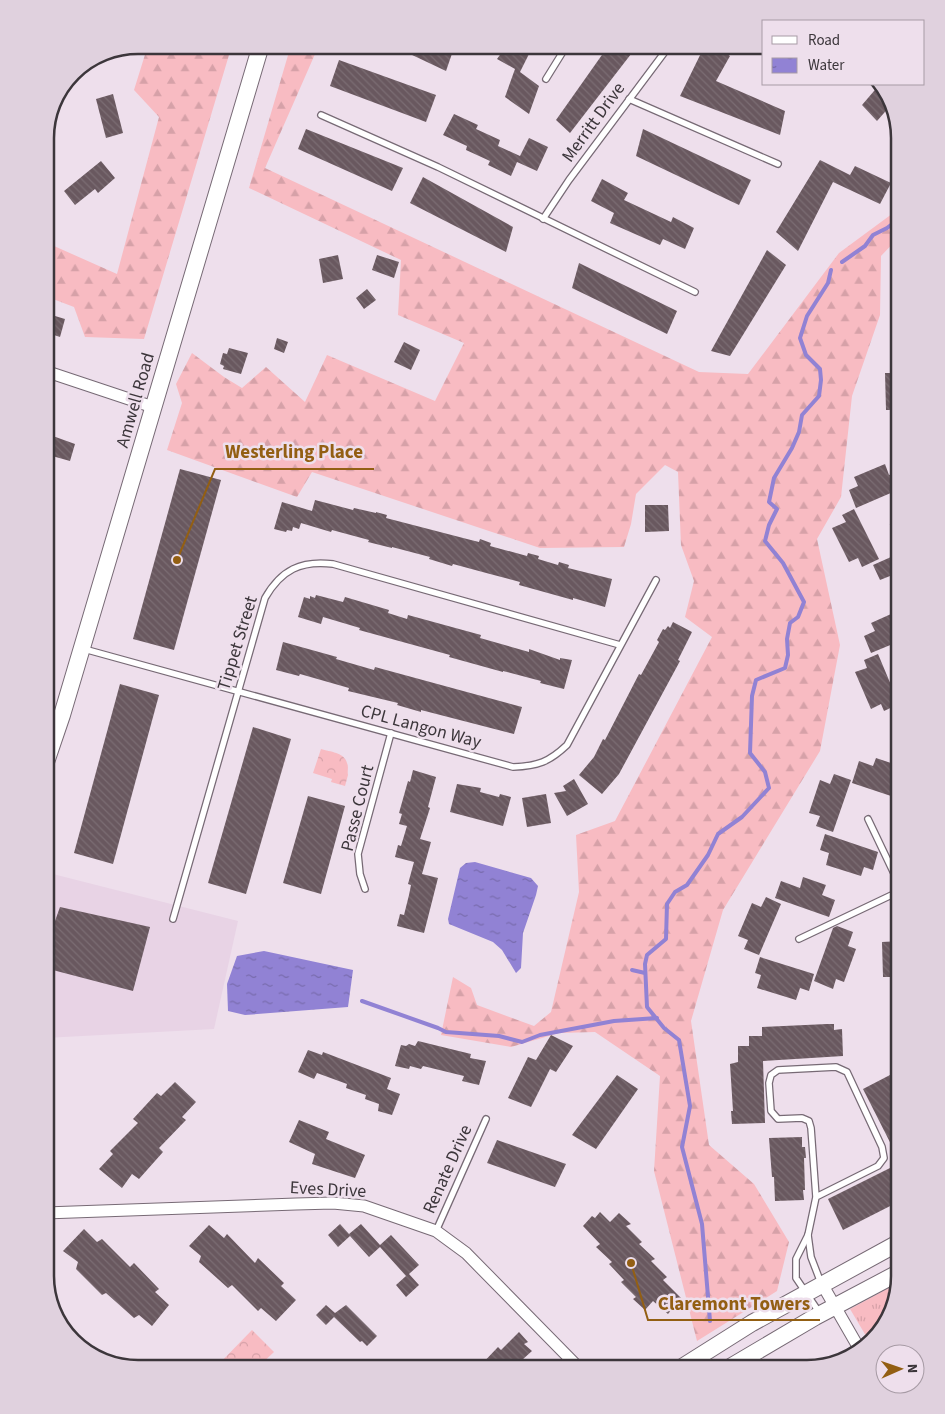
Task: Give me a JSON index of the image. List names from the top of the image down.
{
  "streets": {
    "main road": ["Amwell Road"],
    "street": ["Eves Drive"],
    "lane": [
      "Merritt Drive",
      "Tippet Street",
      "CPL Langon Way",
      "Passe Court",
      "Renate Drive"
    ]
  },
  "crossings": [
    ["Amwell Road", "CPL Langon Way"],
    ["Tippet Street", "CPL Langon Way"],
    ["CPL Langon Way", "Passe Court"],
    ["Renate Drive", "Eves Drive"]
  ],
  "places": ["Westerling Place", "Claremont Towers"],
  "legend": ["Road", "Water"],
  "north": "right"
}
